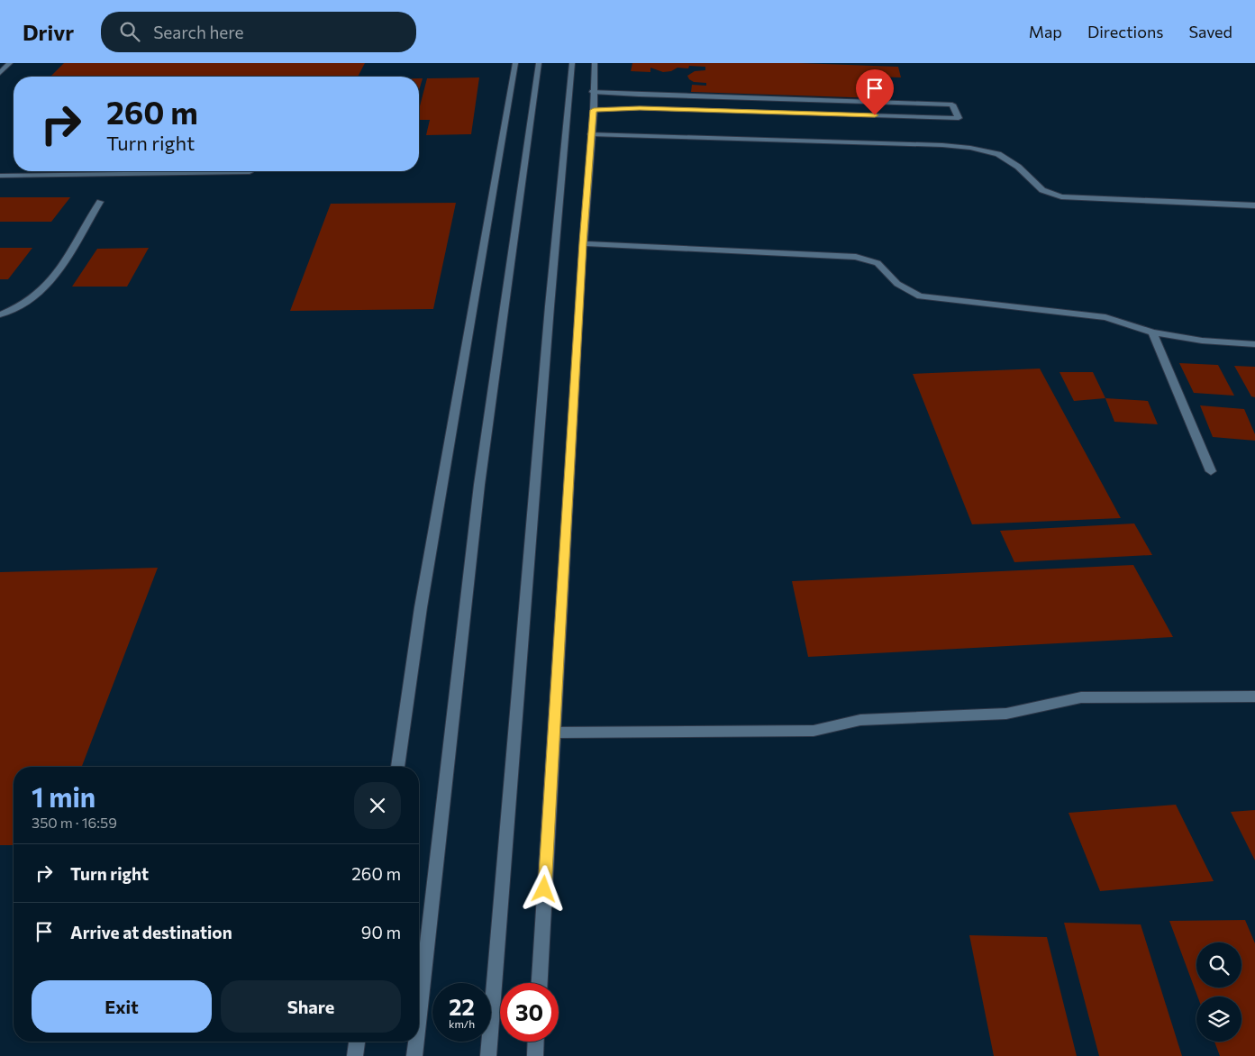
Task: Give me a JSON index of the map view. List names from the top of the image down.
{
  "page": {
    "header": "Drivr",
    "search": "Search here",
    "nav": ["Map", "Directions", "Saved"],
    "turn": ["260 m", "Turn right"],
    "heading": ["1 min", "350 m · 16:59"],
    "list": [
      {
        "name": "Turn right",
        "value": "260 m"
      },
      {
        "name": "Arrive at destination",
        "value": "90 m"
      }
    ],
    "buttons": ["Exit", "Share"],
    "speed": "22 km/h",
    "limit": "30"
  }
}
